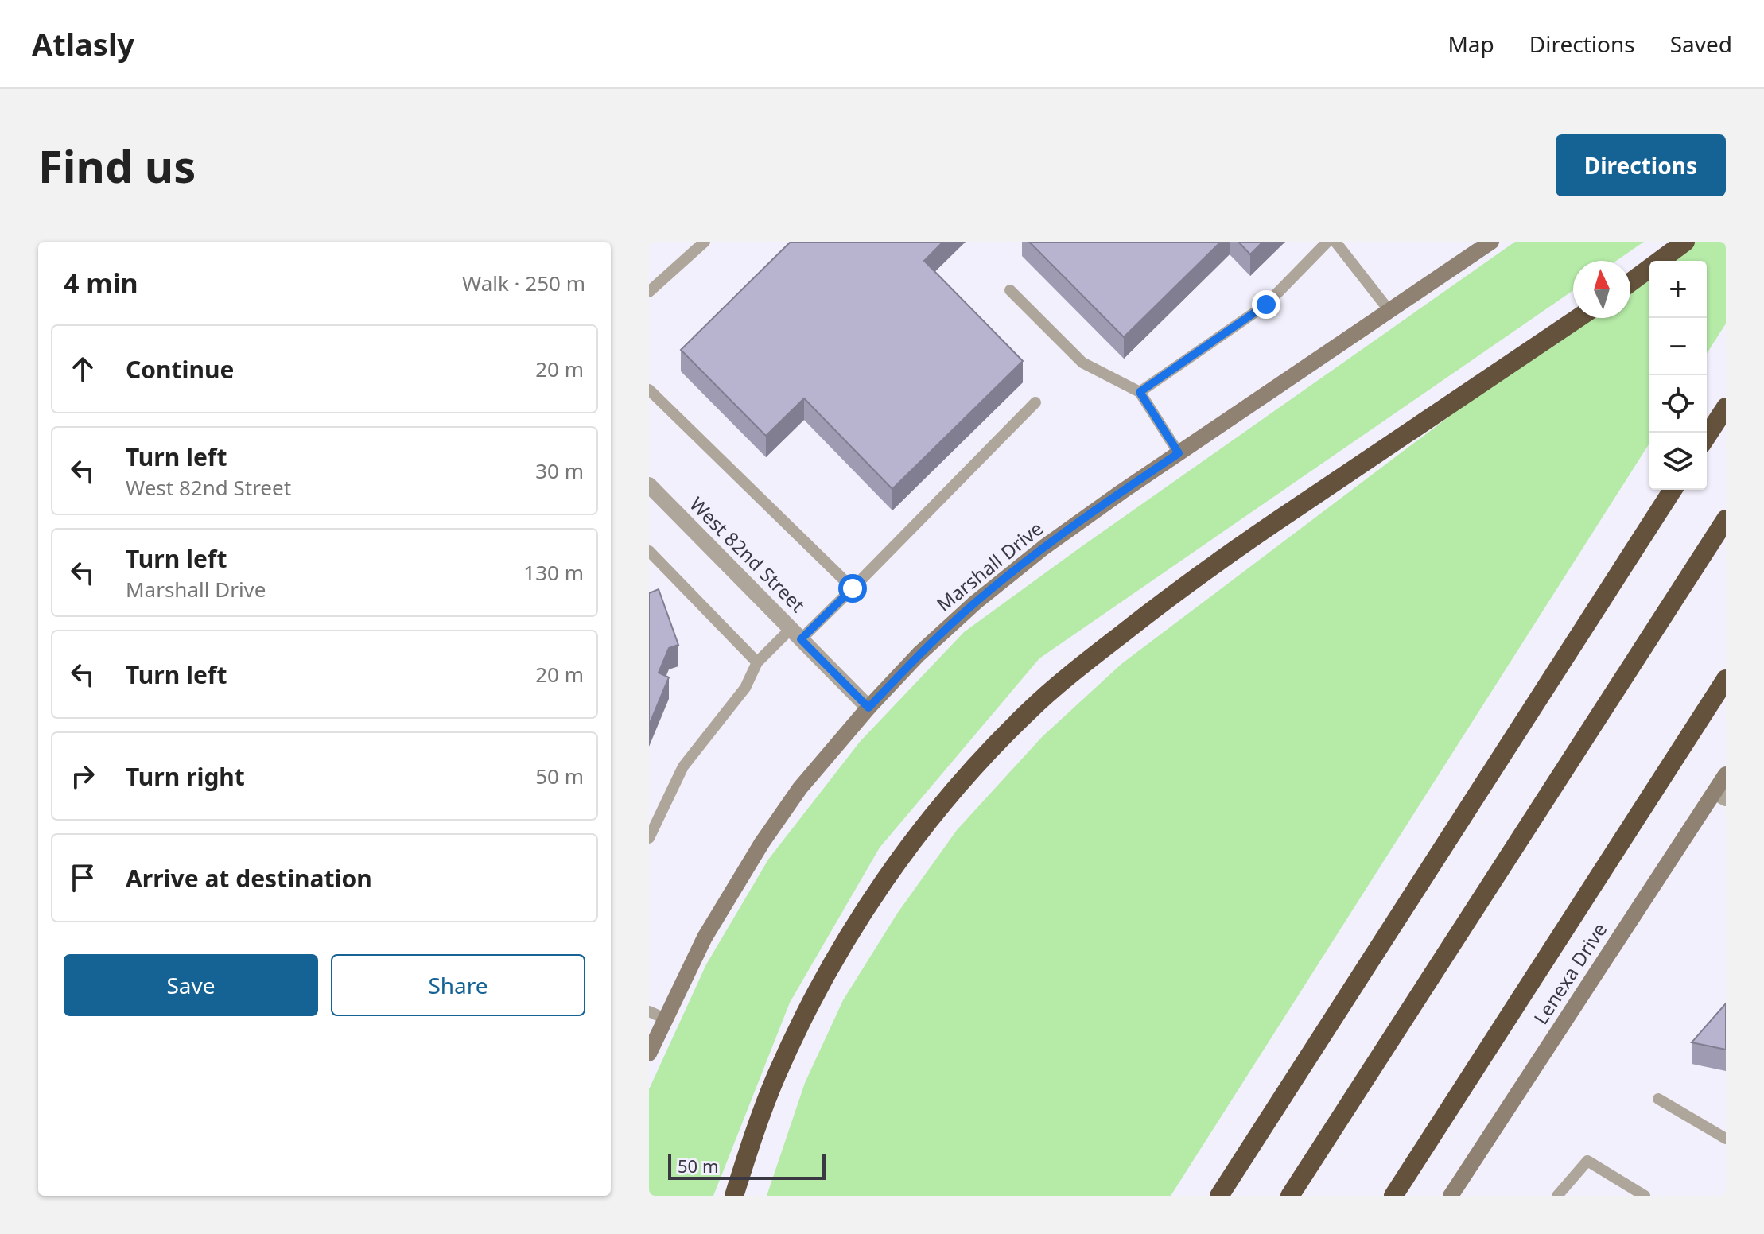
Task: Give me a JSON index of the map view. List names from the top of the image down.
{
  "streets": {
    "street": ["West 82nd Street", "Marshall Drive", "Lenexa Drive"]
  },
  "crossings": [
    ["West 82nd Street", "Marshall Drive"]
  ],
  "scale_bar": "50 m",
  "north": "top",
  "page": {
    "header": "Atlasly",
    "nav": ["Map", "Directions", "Saved"],
    "buttons": [
      "Directions",
      ["Save", "Share"]
    ],
    "title": "Find us",
    "heading": ["4 min", "Walk · 250 m"],
    "map_buttons": ["+", "−"],
    "list": [
      ["Continue", "20 m"],
      ["Turn left", "West 82nd Street", "30 m"],
      ["Turn left", "Marshall Drive", "130 m"],
      ["Turn left", "20 m"],
      ["Turn right", "50 m"],
      "Arrive at destination"
    ],
    "scale": "50 m"
  }
}
